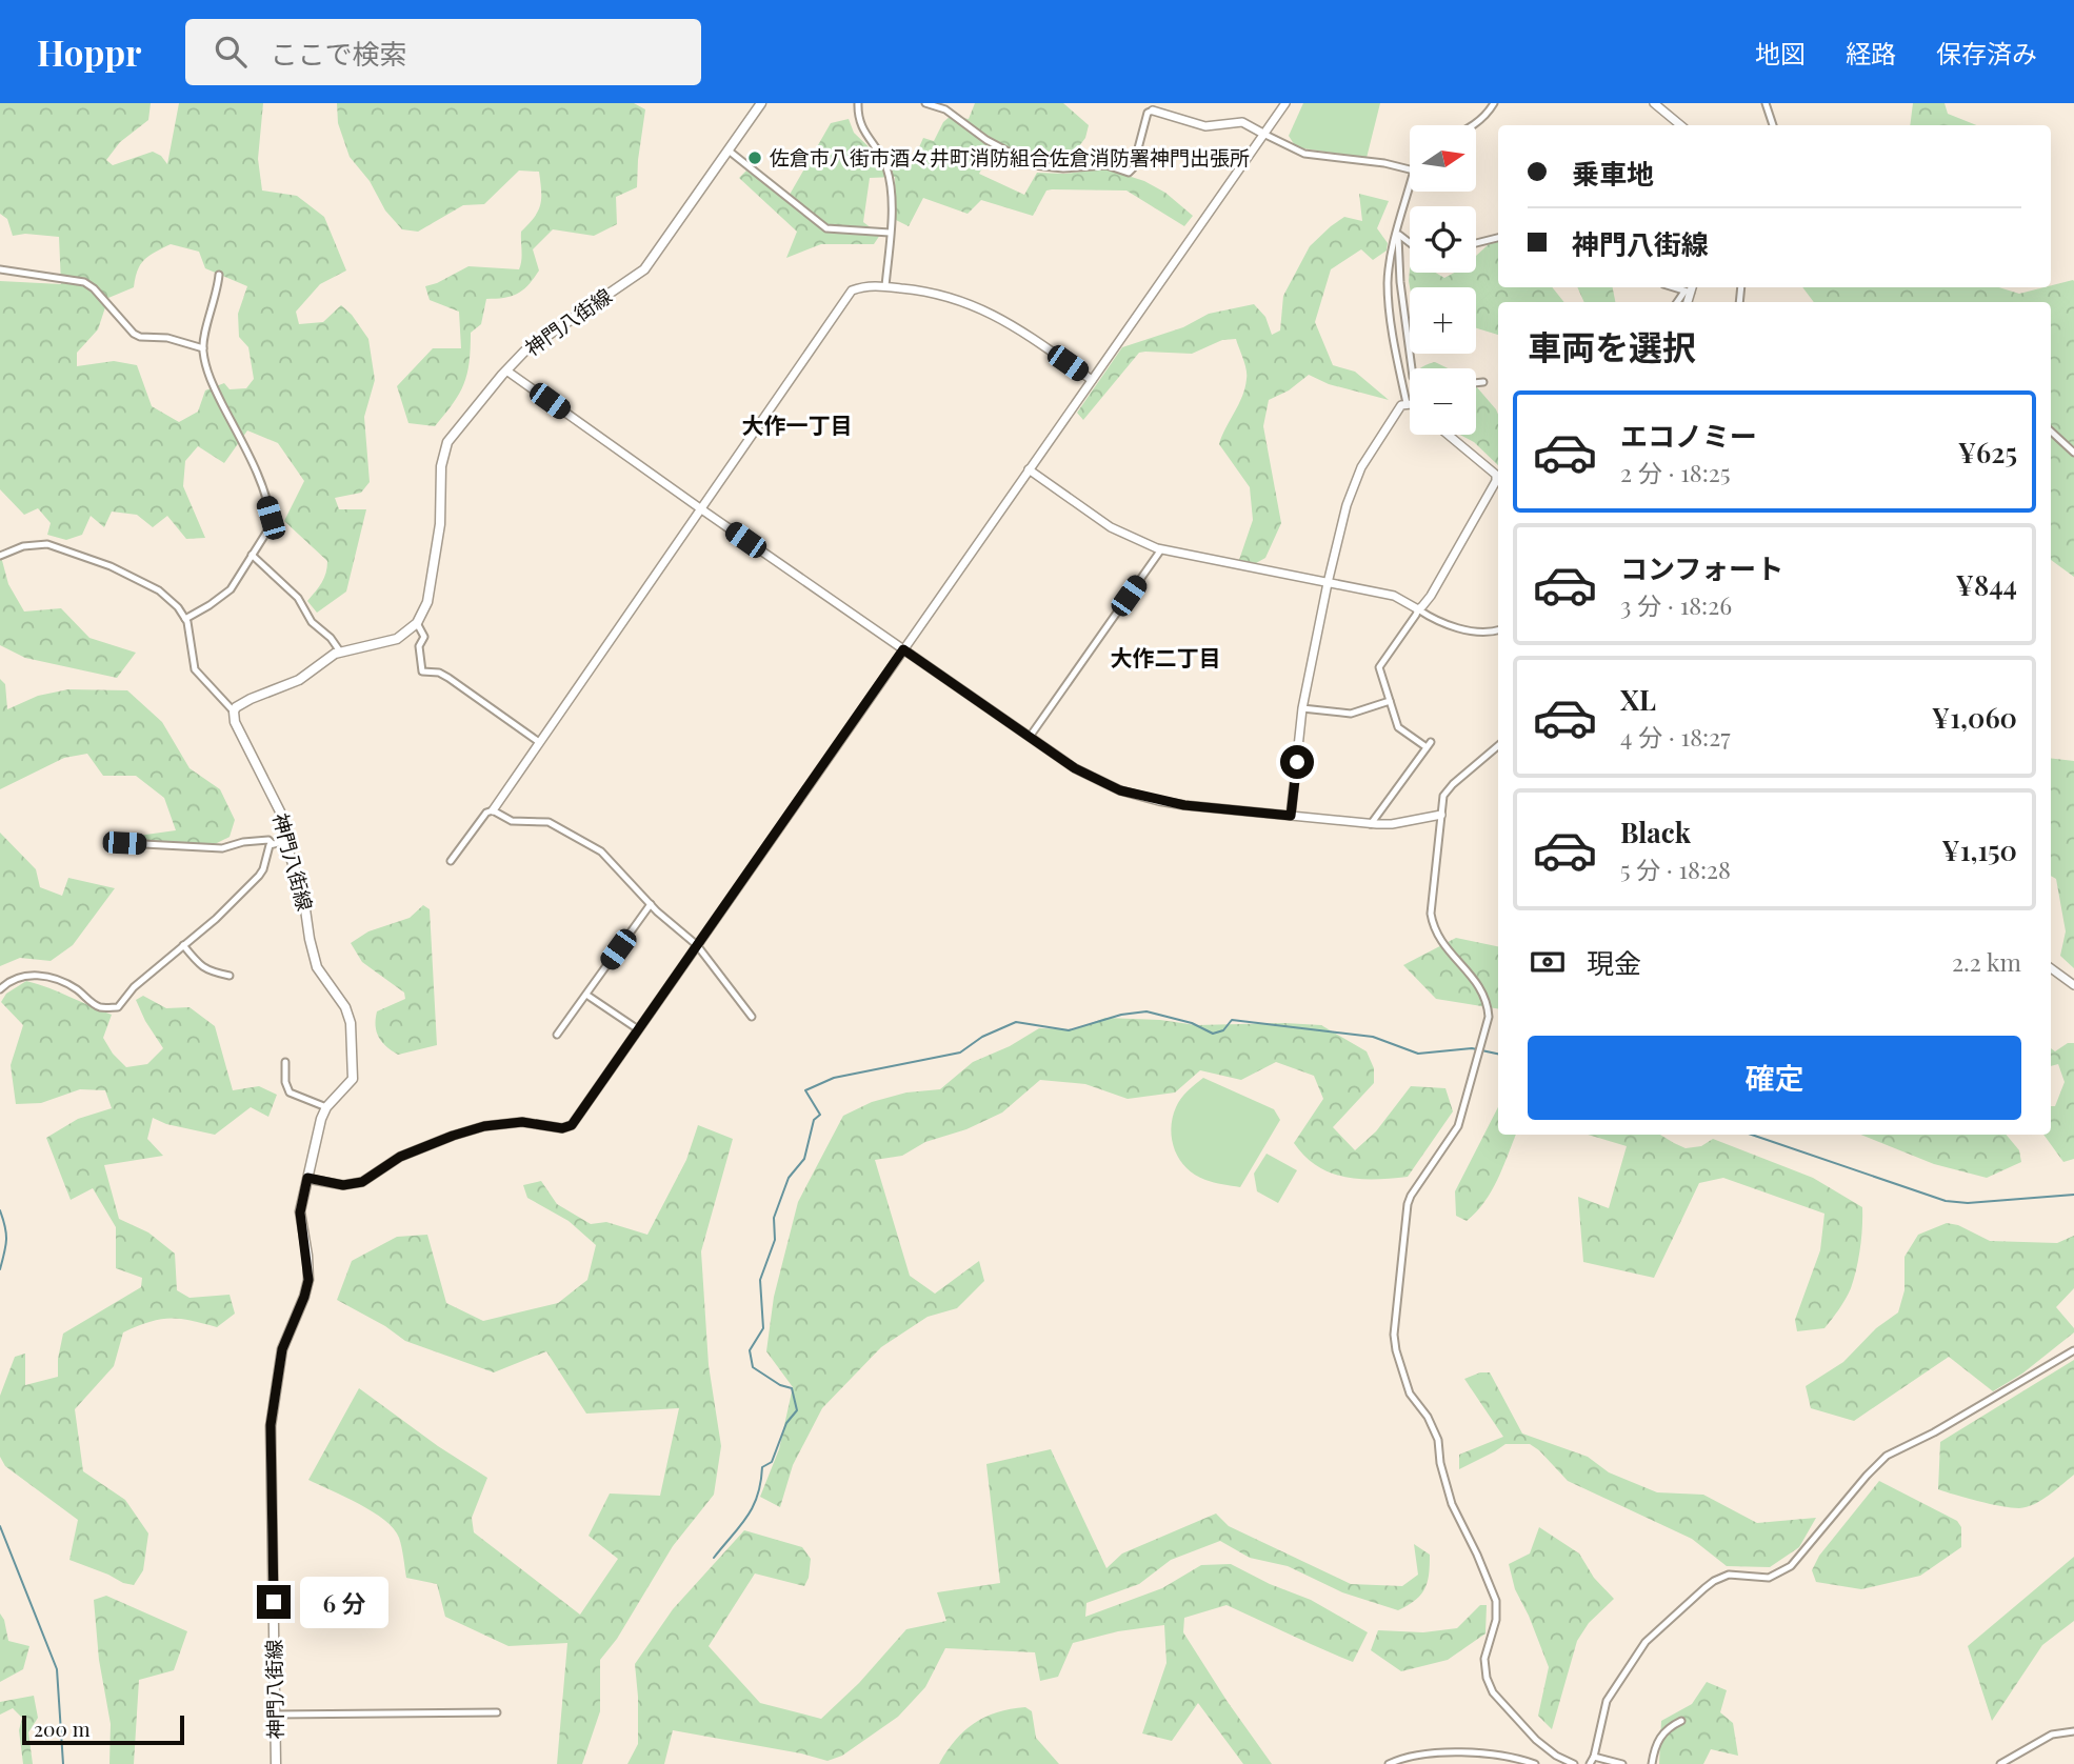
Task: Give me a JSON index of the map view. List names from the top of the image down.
{
  "streets": {
    "main road": ["神門八街線"]
  },
  "districts": ["大作一丁目", "大作二丁目"],
  "places": ["佐倉市八街市酒々井町消防組合佐倉消防署神門出張所"],
  "scale_bar": "200 m",
  "north": "right",
  "page": {
    "header": "Hoppr",
    "search": "ここで検索",
    "nav": ["地図", "経路", "保存済み"],
    "map_buttons": ["+", "−"],
    "banner": ["乗車地", "神門八街線"],
    "heading": "車両を選択",
    "list": [
      {
        "name": "エコノミー",
        "note": "2 分 · 18:25",
        "value": "¥625"
      },
      {
        "name": "コンフォート",
        "note": "3 分 · 18:26",
        "value": "¥844"
      },
      {
        "name": "XL",
        "note": "4 分 · 18:27",
        "value": "¥1,060"
      },
      {
        "name": "Black",
        "note": "5 分 · 18:28",
        "value": "¥1,150"
      }
    ],
    "pay": ["現金", "2.2 km"],
    "buttons": "確定",
    "bubble": "6 分",
    "scale": "200 m"
  }
}
